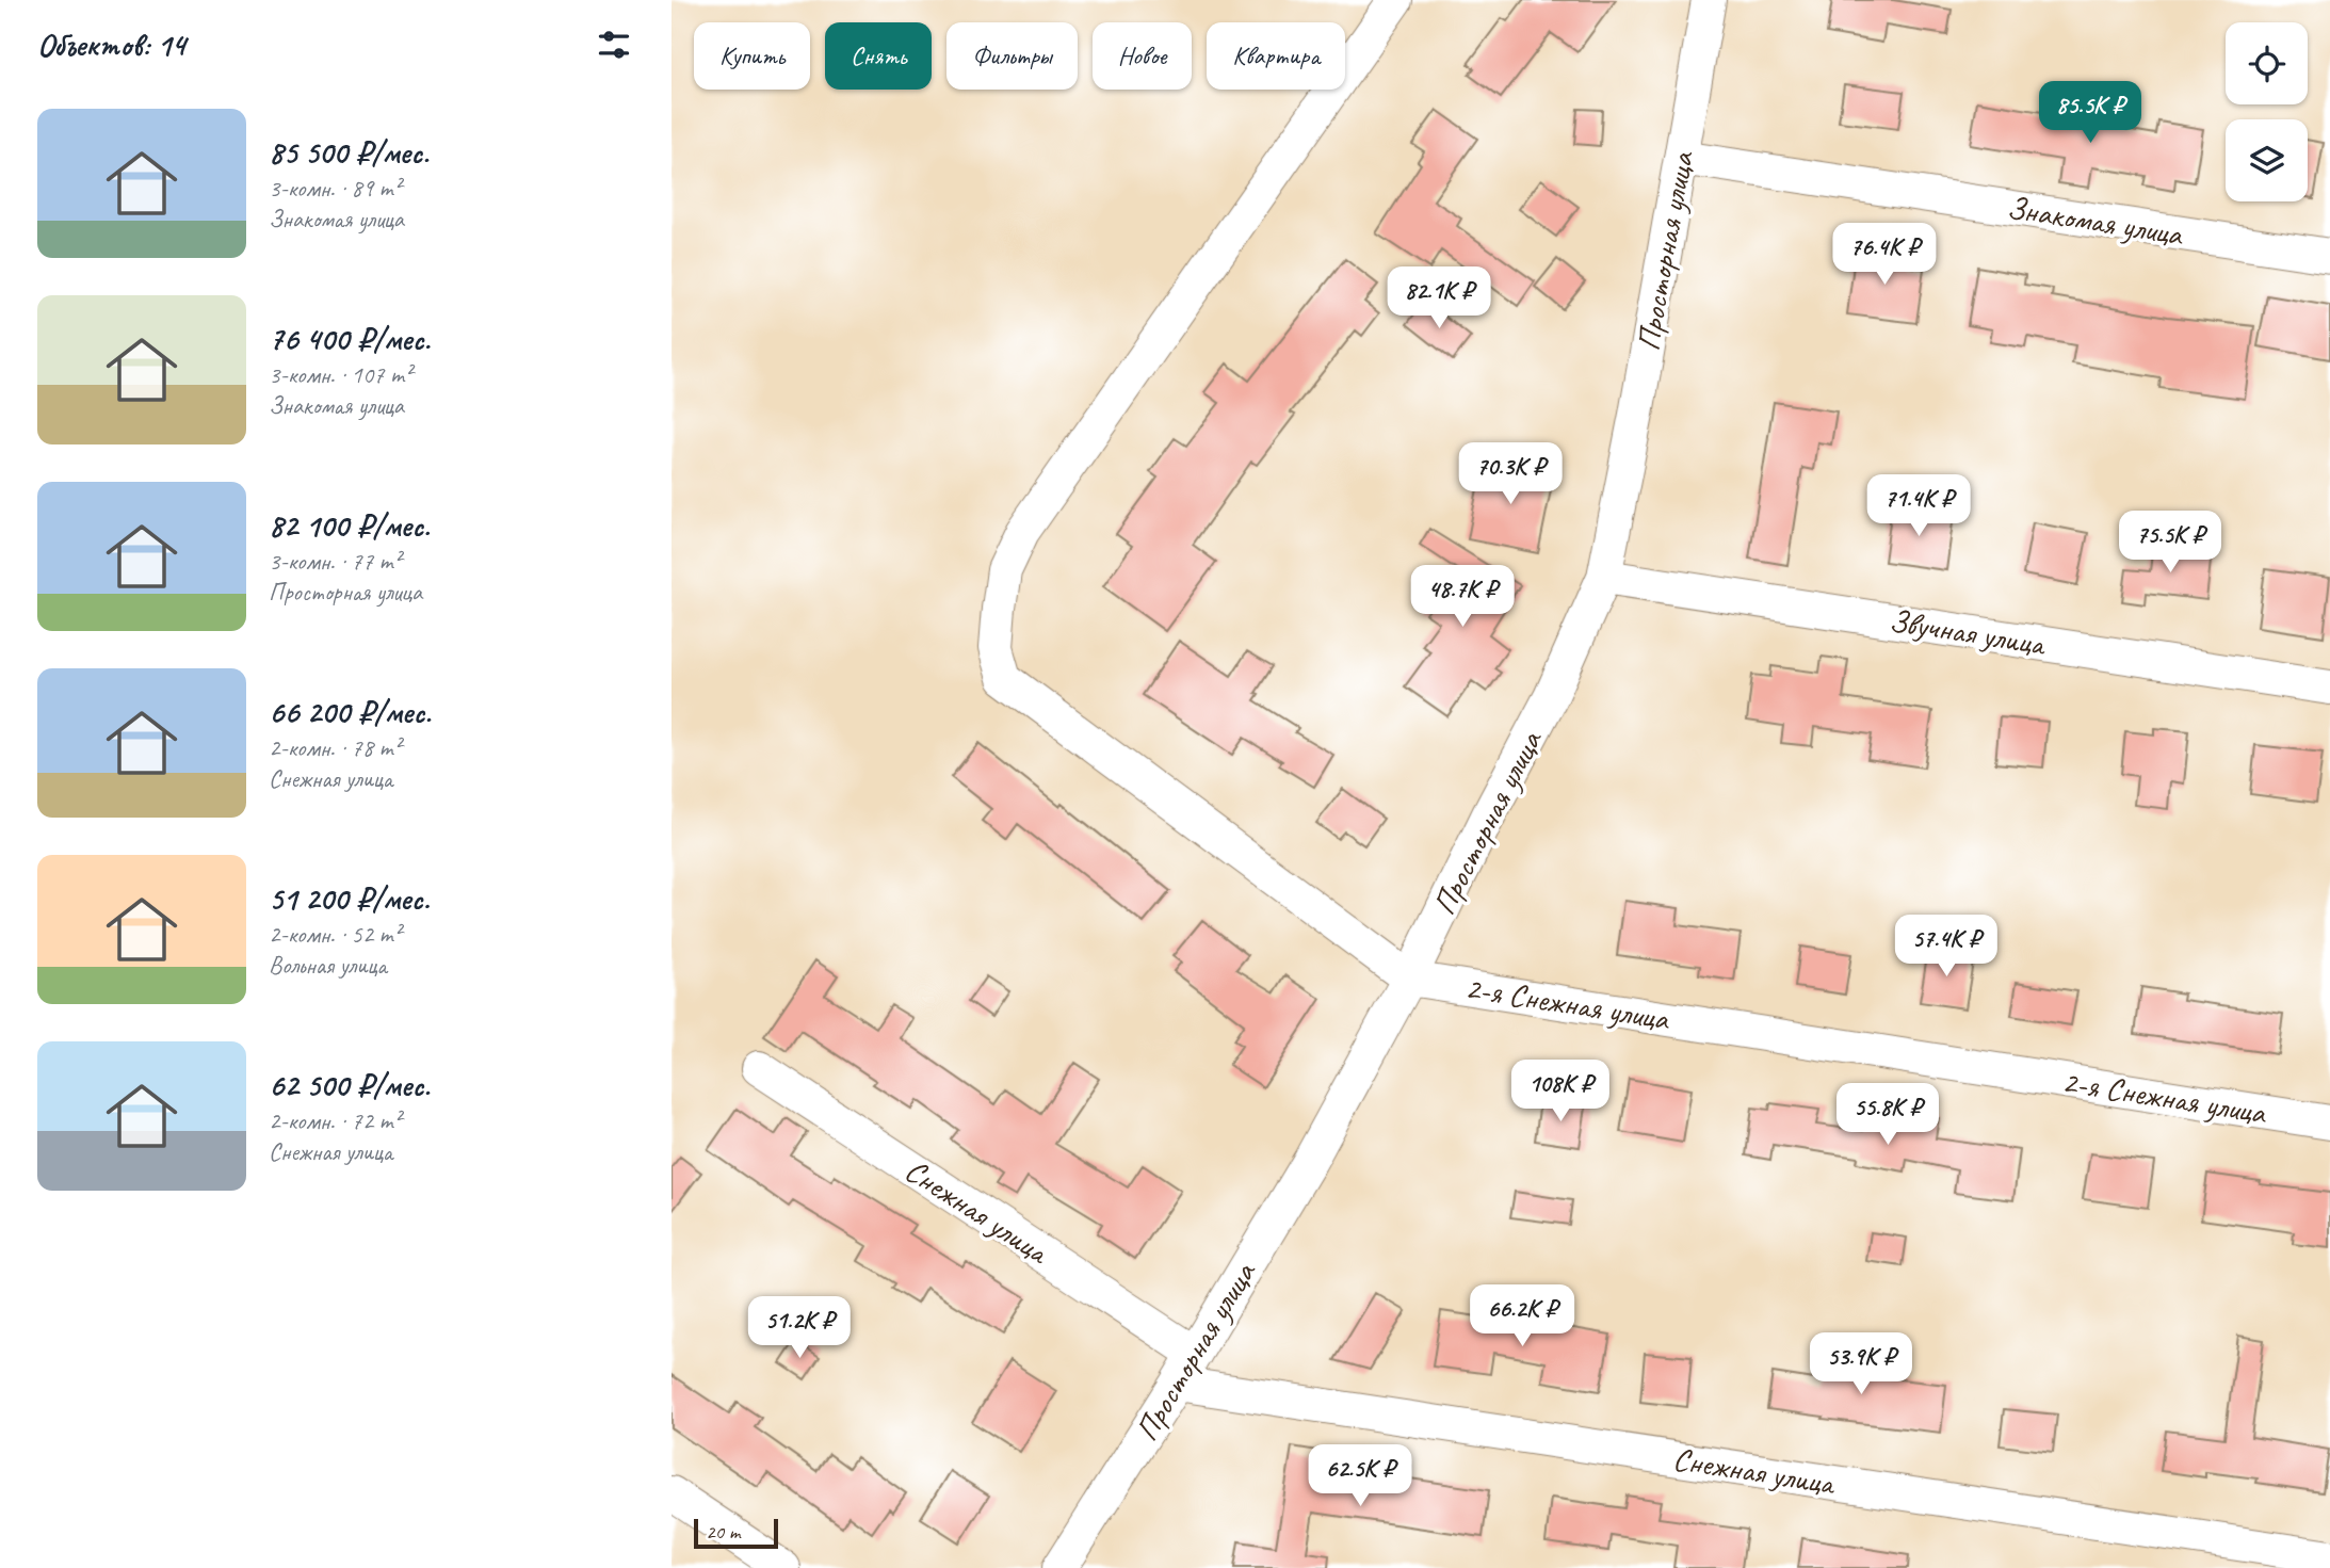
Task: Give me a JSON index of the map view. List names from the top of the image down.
{
  "streets": {
    "street": [
      "Знакомая улица",
      "Просторная улица",
      "Звучная улица",
      "2-я Снежная улица",
      "Снежная улица"
    ]
  },
  "crossings": [
    ["Знакомая улица", "Просторная улица"],
    ["Просторная улица", "Звучная улица"],
    ["Просторная улица", "2-я Снежная улица"],
    ["Просторная улица", "Снежная улица"]
  ],
  "scale_bar": "20 m",
  "page": {
    "heading": "Объектов: 14",
    "chip": [
      "Купить",
      "Снять",
      "Фильтры",
      "Новое",
      "Квартира"
    ],
    "price": [
      "85.5K ₽",
      "76.4K ₽",
      "82.1K ₽",
      "70.3K ₽",
      "71.4K ₽",
      "75.5K ₽",
      "48.7K ₽",
      "57.4K ₽",
      "108K ₽",
      "55.8K ₽",
      "66.2K ₽",
      "51.2K ₽",
      "53.9K ₽",
      "62.5K ₽"
    ],
    "list": [
      {
        "name": "85 500 ₽/мес.",
        "note": "3-комн. · 89 m² · Знакомая улица"
      },
      {
        "name": "76 400 ₽/мес.",
        "note": "3-комн. · 107 m² · Знакомая улица"
      },
      {
        "name": "82 100 ₽/мес.",
        "note": "3-комн. · 77 m² · Просторная улица"
      },
      {
        "name": "66 200 ₽/мес.",
        "note": "2-комн. · 78 m² · Снежная улица"
      },
      {
        "name": "51 200 ₽/мес.",
        "note": "2-комн. · 52 m² · Вольная улица"
      },
      {
        "name": "62 500 ₽/мес.",
        "note": "2-комн. · 72 m² · Снежная улица"
      }
    ],
    "scale": "20 m"
  }
}
